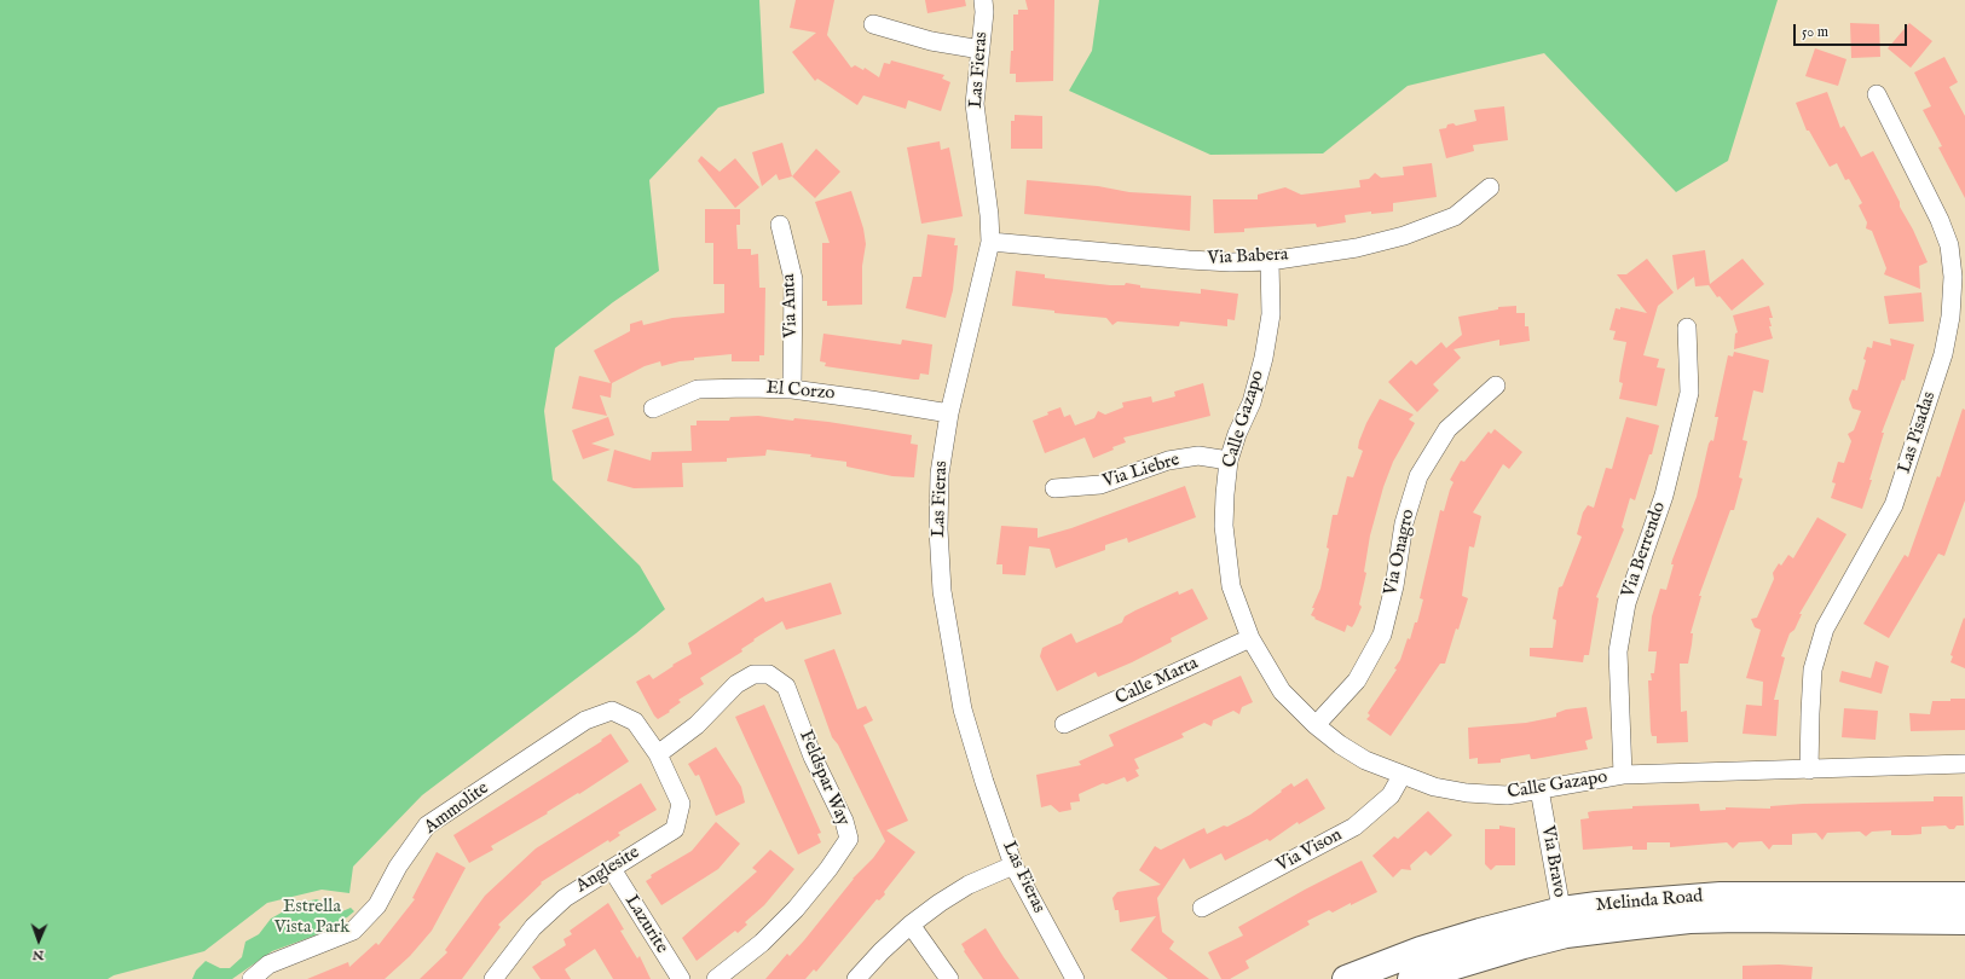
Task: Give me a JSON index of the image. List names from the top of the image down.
{
  "streets": {
    "main road": ["Melinda Road"],
    "street": [
      "Las Fieras",
      "Via Babera",
      "Via Anta",
      "El Corzo",
      "Calle Gazapo",
      "Las Pisadas",
      "Via Liebre",
      "Via Berrendo",
      "Via Onagro",
      "Calle Marta",
      "Feldspar Way",
      "Ammolite",
      "Via Vison",
      "Via Bravo",
      "Anglesite",
      "Lazurite"
    ]
  },
  "crossings": [
    ["Las Fieras", "Via Babera"],
    ["Las Fieras", "El Corzo"],
    ["Via Babera", "Calle Gazapo"],
    ["Via Anta", "El Corzo"],
    ["Calle Gazapo", "Las Pisadas"],
    ["Calle Gazapo", "Via Liebre"],
    ["Calle Gazapo", "Via Berrendo"],
    ["Calle Gazapo", "Via Onagro"],
    ["Calle Gazapo", "Calle Marta"],
    ["Calle Gazapo", "Via Vison"],
    ["Calle Gazapo", "Via Bravo"],
    ["Feldspar Way", "Ammolite"],
    ["Feldspar Way", "Anglesite"],
    ["Ammolite", "Anglesite"],
    ["Via Bravo", "Melinda Road"],
    ["Anglesite", "Lazurite"]
  ],
  "parks": ["Estrella Vista Park"],
  "scale_bar": "50 m",
  "north": "bottom"
}
